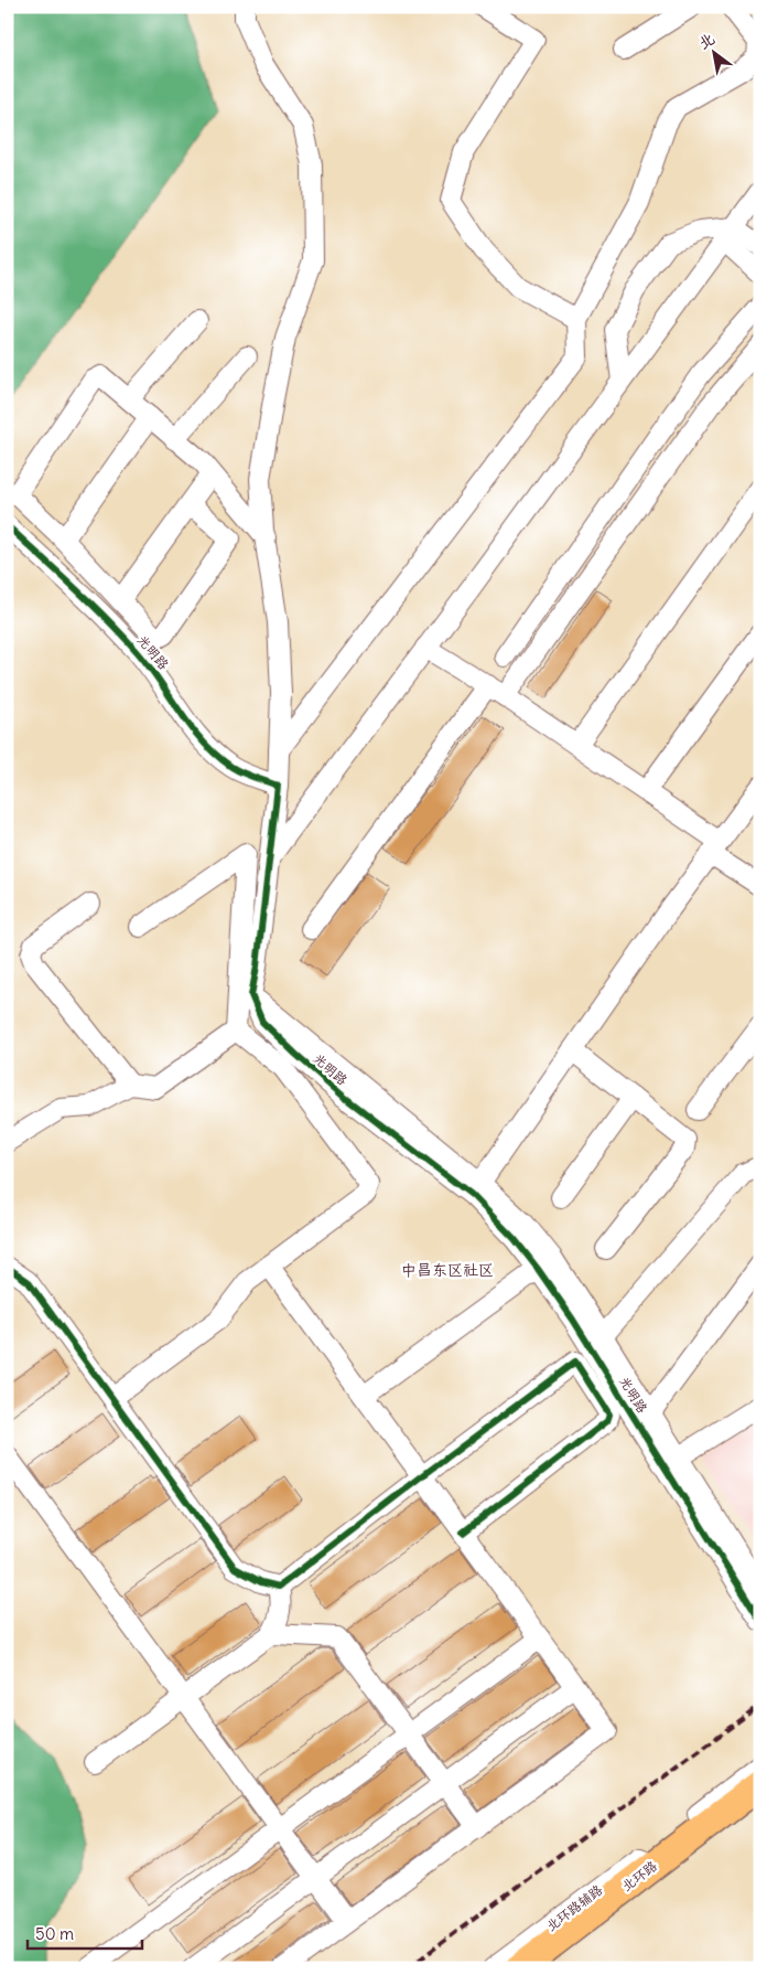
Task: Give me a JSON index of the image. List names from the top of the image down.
{
  "streets": {
    "highway": ["北环路"],
    "street": ["光明路", "北环路辅路"]
  },
  "districts": ["中昌东区社区"],
  "scale_bar": "50 m",
  "north": "top left"
}
